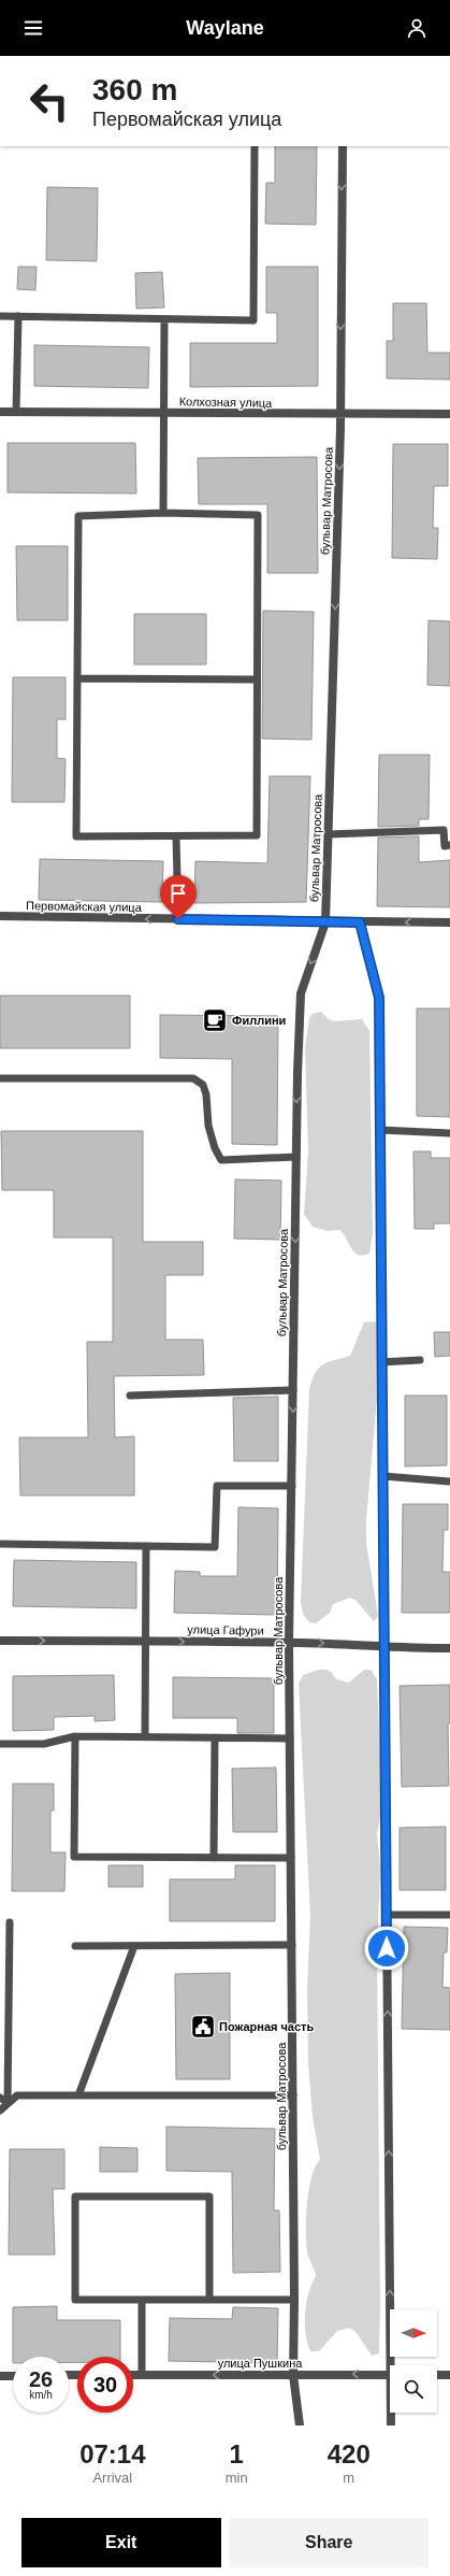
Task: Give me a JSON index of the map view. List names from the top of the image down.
{
  "streets": {
    "street": [
      "Колхозная улица",
      "бульвар Матросова",
      "Первомайская улица",
      "улица Гафури",
      "улица Пушкина"
    ]
  },
  "crossings": [
    ["Колхозная улица", "бульвар Матросова"],
    ["бульвар Матросова", "Первомайская улица"],
    ["бульвар Матросова", "улица Гафури"],
    ["бульвар Матросова", "улица Пушкина"]
  ],
  "one_way": [
    "бульвар Матросова",
    "Первомайская улица",
    "улица Гафури",
    "улица Пушкина"
  ],
  "places": {
    "cafe": ["Филлини"],
    "public building": ["Пожарная часть"]
  },
  "north": "right",
  "page": {
    "header": "Waylane",
    "turn": ["360 m", "Первомайская улица"],
    "speed": "26 km/h",
    "limit": "30",
    "eta": [
      "07:14",
      "Arrival",
      "1",
      "min",
      "420",
      "m"
    ],
    "buttons": ["Exit", "Share"]
  }
}
